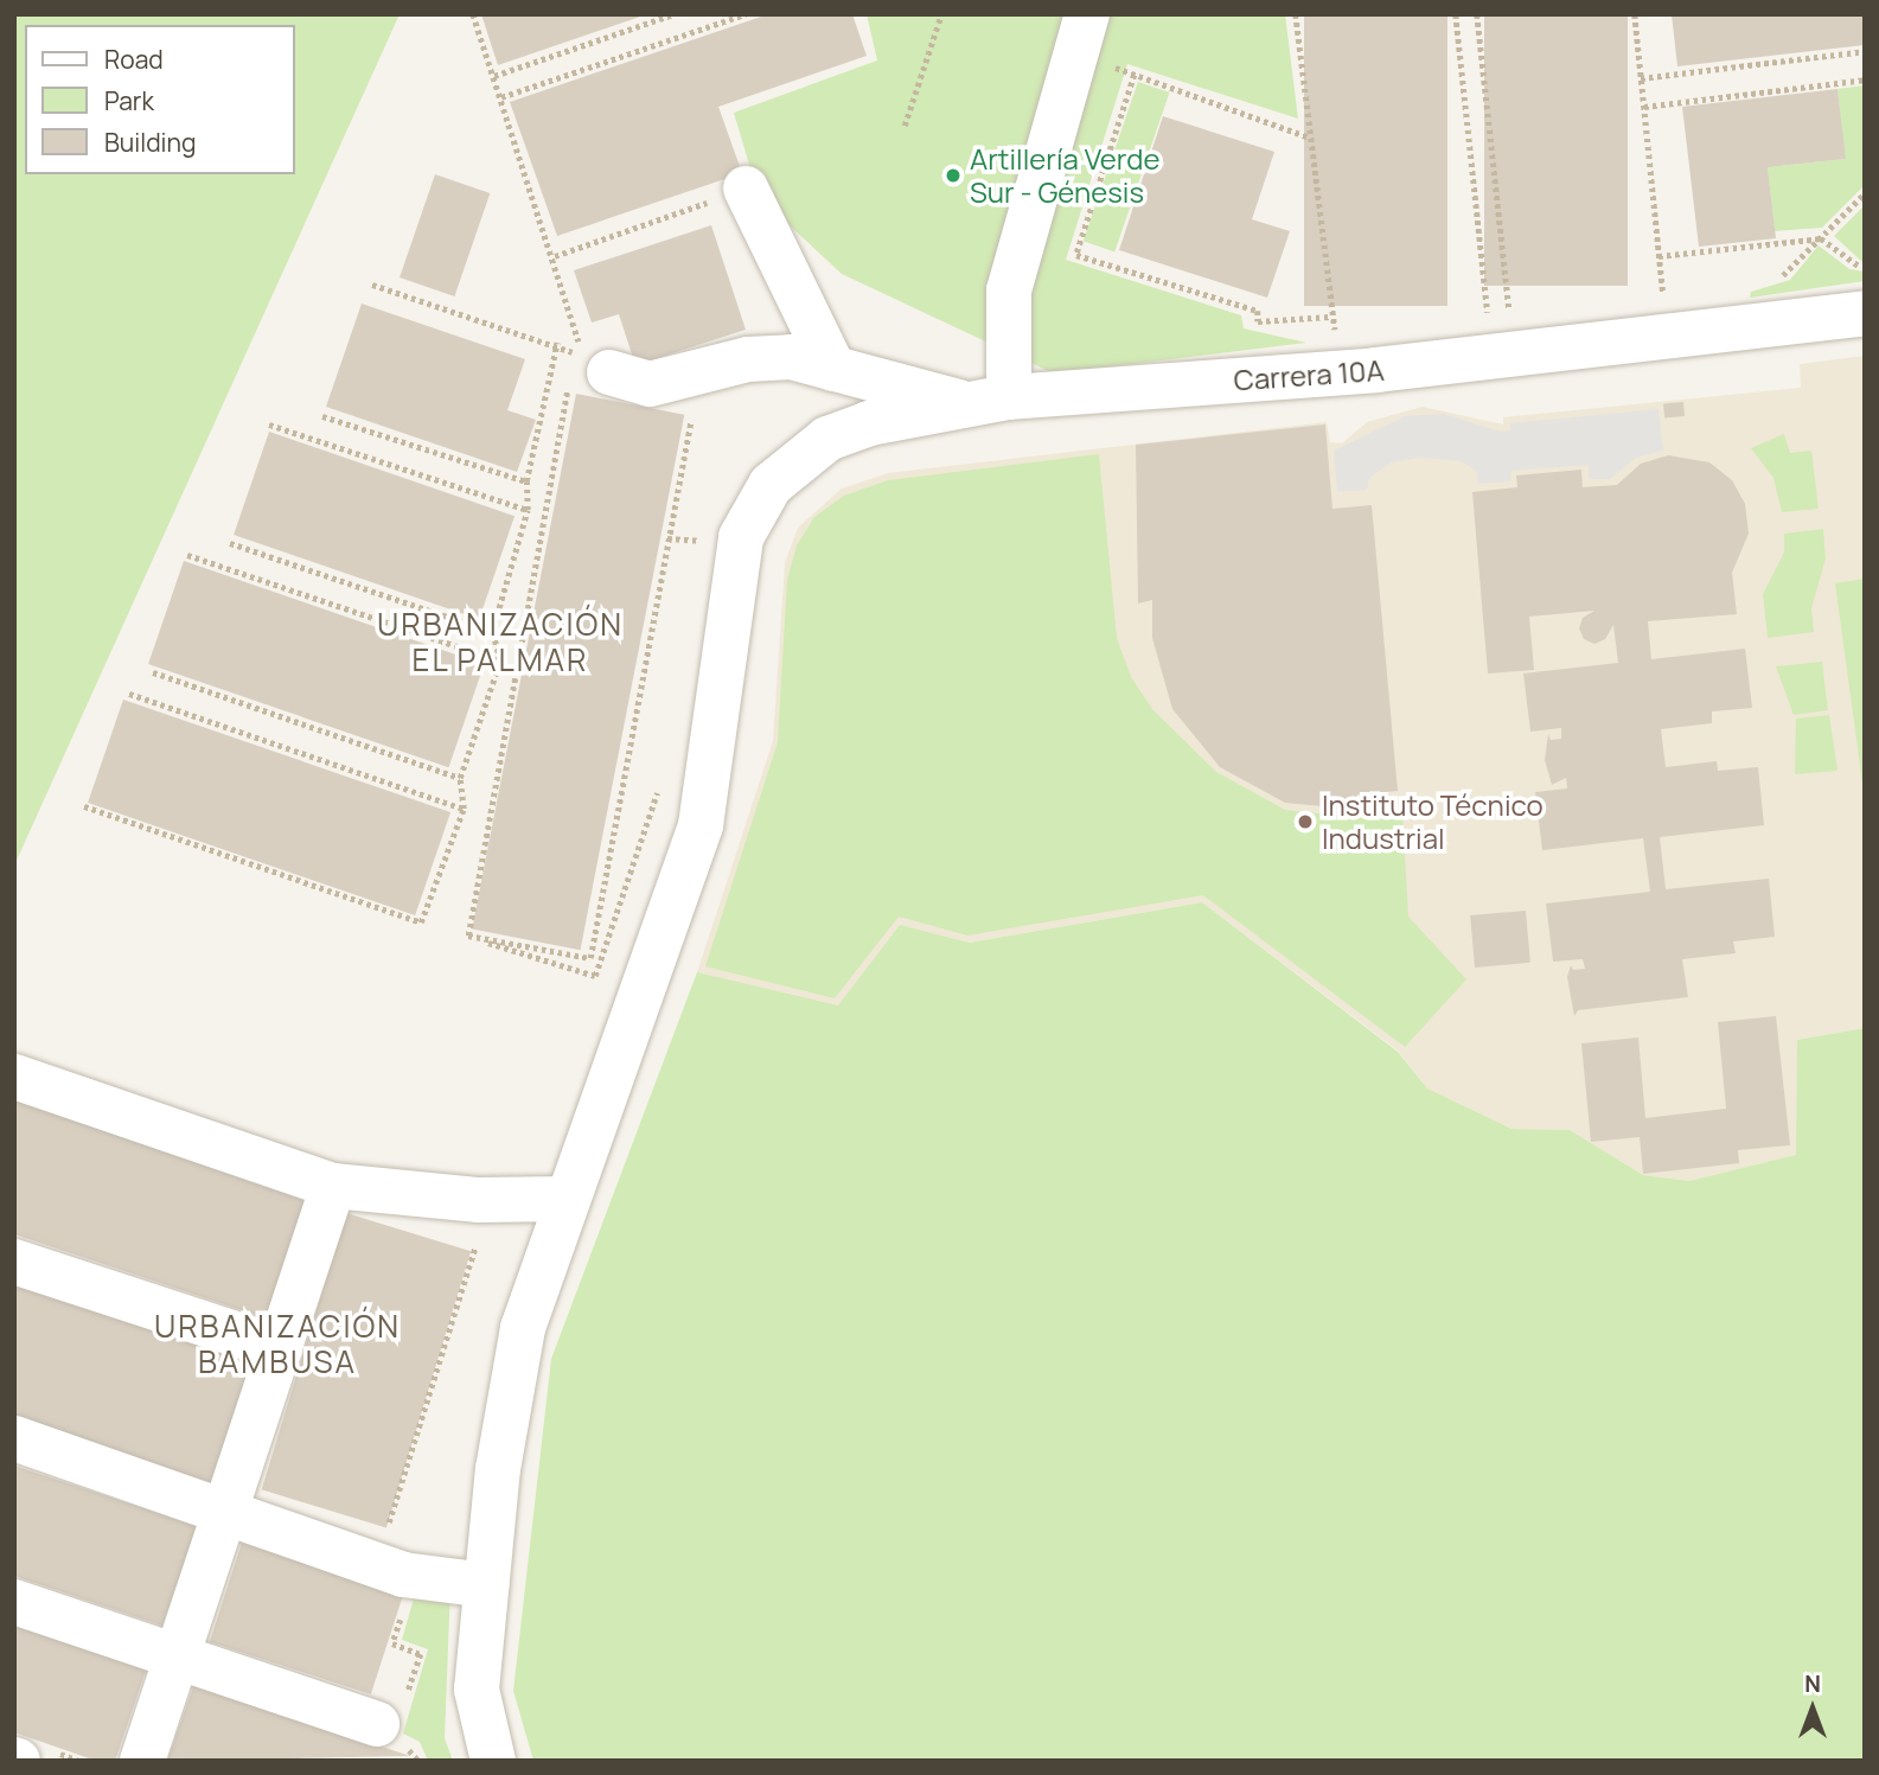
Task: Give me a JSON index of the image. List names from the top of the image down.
{
  "streets": {
    "street": ["Carrera 10A"]
  },
  "districts": ["URBANIZACIÓN EL PALMAR", "URBANIZACIÓN BAMBUSA"],
  "places": ["Artillería Verde Sur - Génesis", "Instituto Técnico Industrial"],
  "legend": ["Road", "Park", "Building"],
  "north": "top"
}
